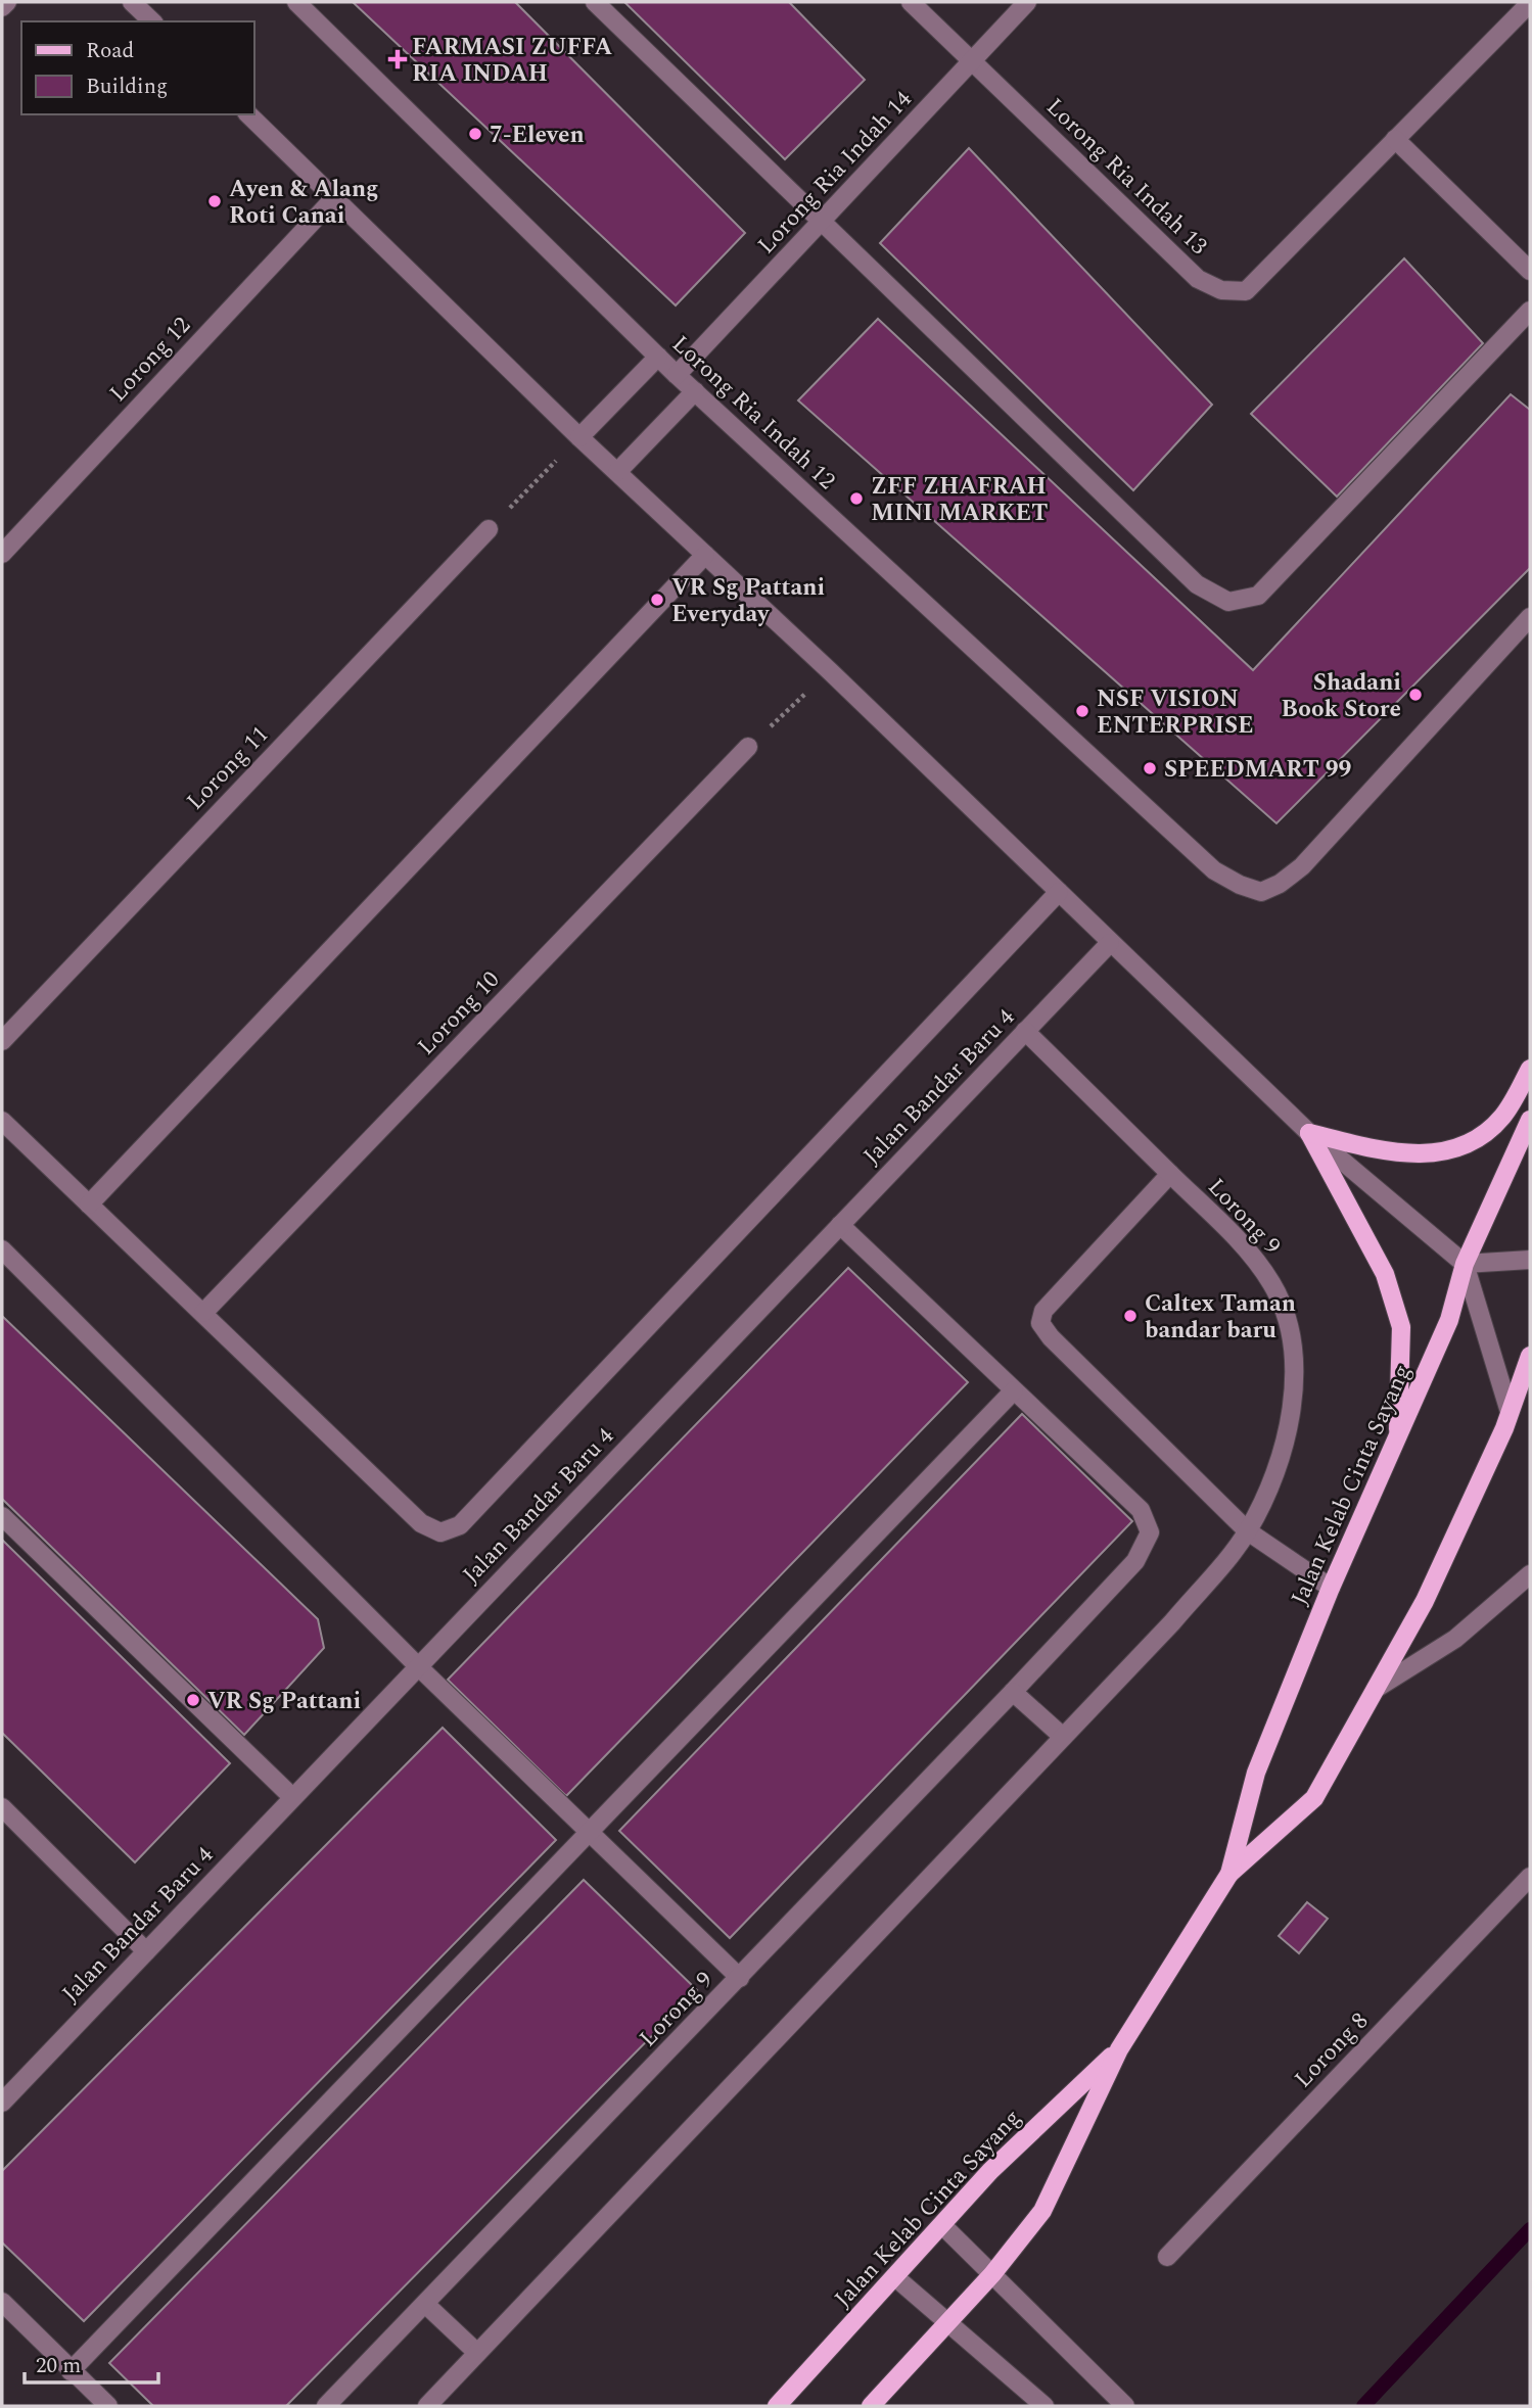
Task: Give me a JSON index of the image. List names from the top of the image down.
{
  "streets": {
    "main road": ["Jalan Kelab Cinta Sayang"],
    "street": [
      "Lorong Ria Indah 14",
      "Lorong Ria Indah 13",
      "Lorong 12",
      "Lorong Ria Indah 12",
      "Lorong 11",
      "Lorong 10",
      "Jalan Bandar Baru 4",
      "Lorong 9",
      "Lorong 8"
    ]
  },
  "crossings": [
    ["Lorong Ria Indah 14", "Lorong Ria Indah 13"],
    ["Lorong Ria Indah 14", "Lorong Ria Indah 12"],
    ["Lorong 10", "Jalan Bandar Baru 4"],
    ["Jalan Bandar Baru 4", "Lorong 9"]
  ],
  "places": {
    "health": ["FARMASI ZUFFA RIA INDAH"],
    "other": [
      "7-Eleven",
      "Ayen & Alang Roti Canai",
      "ZFF ZHAFRAH MINI MARKET",
      "VR Sg Pattani Everyday",
      "Shadani Book Store",
      "NSF VISION ENTERPRISE",
      "SPEEDMART 99",
      "Caltex Taman bandar baru",
      "VR Sg Pattani"
    ]
  },
  "legend": ["Road", "Building"],
  "scale_bar": "20 m"
}
